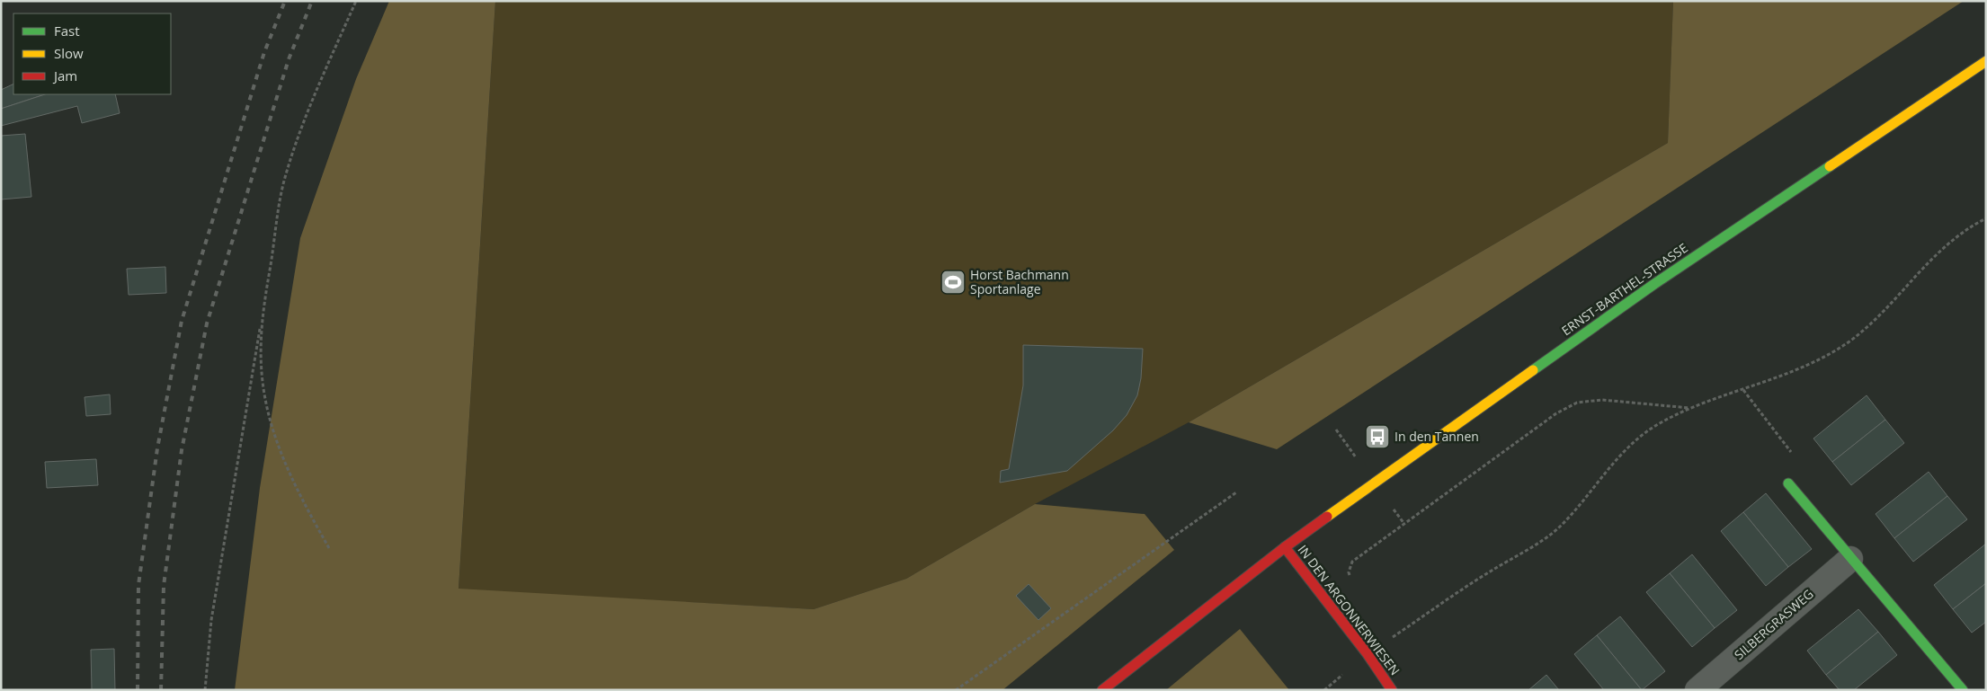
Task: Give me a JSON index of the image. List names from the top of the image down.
{
  "streets": {
    "street": ["ERNST-BARTHEL-STRASSE", "IN DEN ARGONNERWIESEN", "SILBERGRASWEG"]
  },
  "crossings": [
    ["ERNST-BARTHEL-STRASSE", "IN DEN ARGONNERWIESEN"]
  ],
  "places": {
    "sports": ["Horst Bachmann Sportanlage"],
    "bus stop": ["In den Tannen"]
  },
  "legend": ["Fast", "Slow", "Jam"]
}
